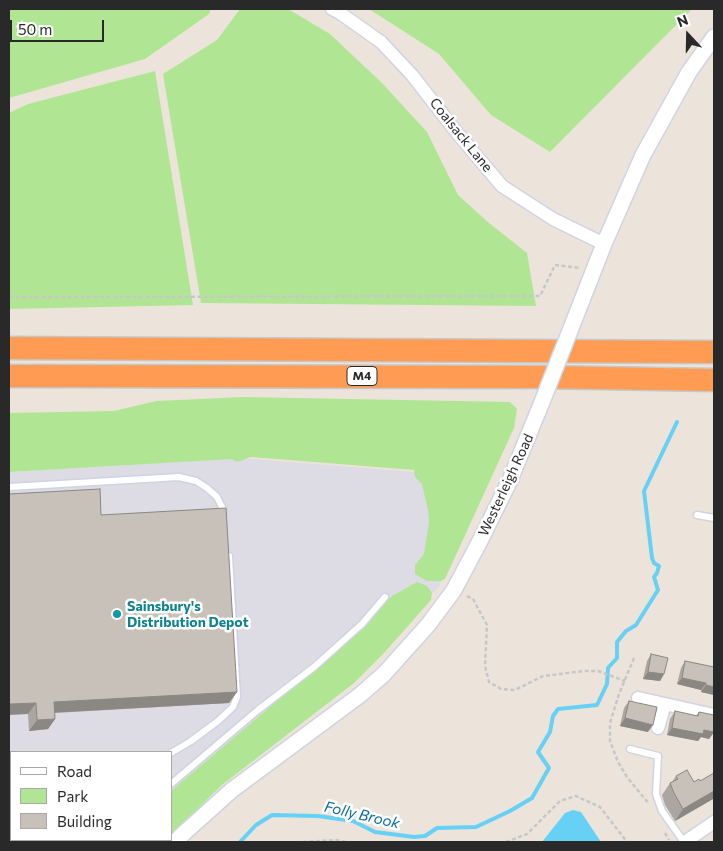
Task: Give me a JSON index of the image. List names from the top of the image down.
{
  "streets": {
    "highway": ["M4"],
    "street": ["Coalsack Lane", "Westerleigh Road"]
  },
  "crossings": [
    ["Coalsack Lane", "Westerleigh Road"]
  ],
  "water": ["Folly Brook"],
  "places": ["Sainsbury's Distribution Depot"],
  "legend": ["Road", "Park", "Building"],
  "scale_bar": "50 m",
  "north": "top"
}
